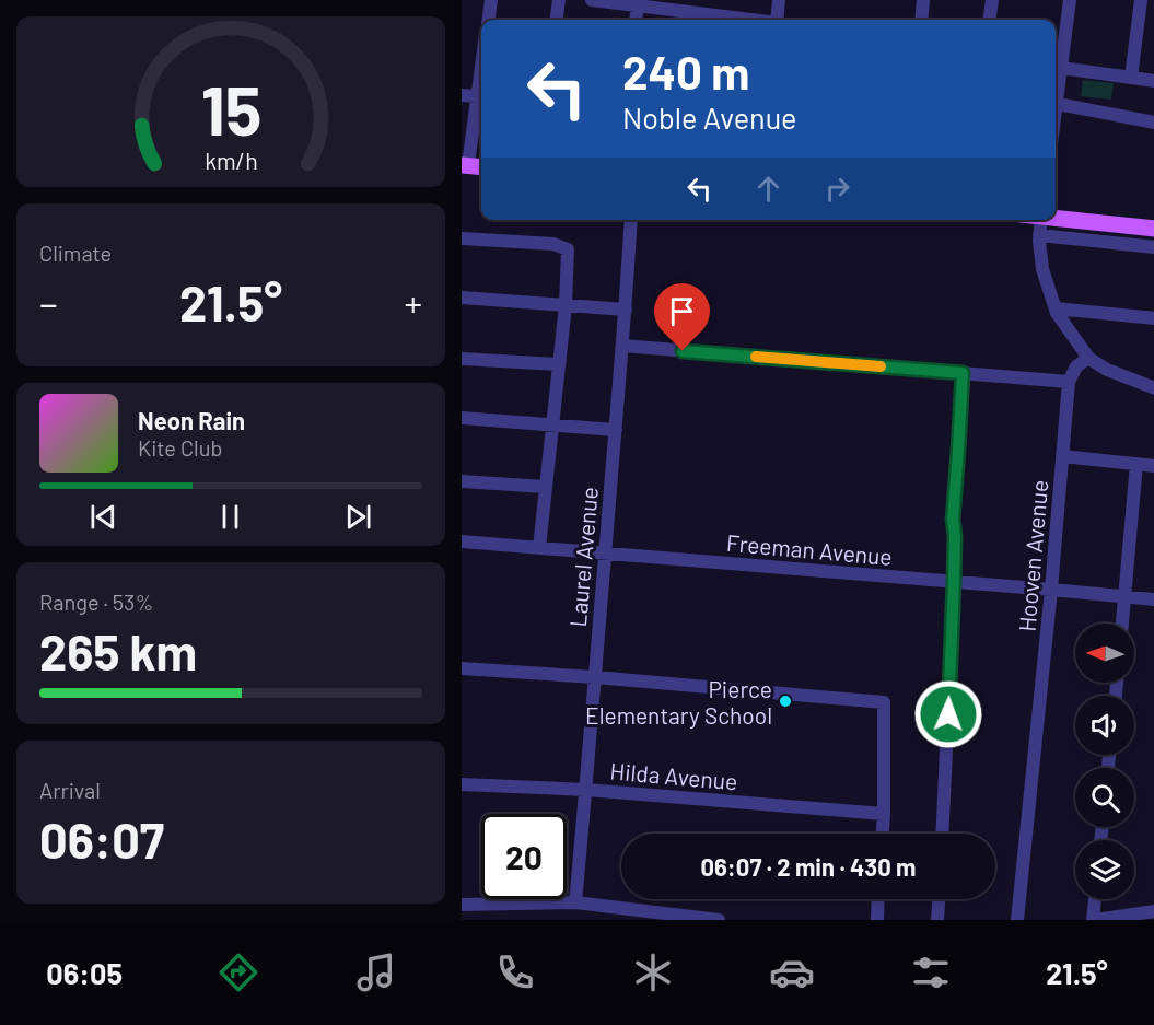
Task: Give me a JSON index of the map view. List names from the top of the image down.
{
  "streets": {
    "street": [
      "Freeman Avenue",
      "Hooven Avenue",
      "Laurel Avenue",
      "Hilda Avenue"
    ]
  },
  "crossings": [
    ["Freeman Avenue", "Hooven Avenue"],
    ["Freeman Avenue", "Laurel Avenue"],
    ["Laurel Avenue", "Hilda Avenue"]
  ],
  "places": ["Pierce Elementary School"],
  "north": "left",
  "page": {
    "turn": ["240 m", "Noble Avenue"],
    "tile": [
      "Climate",
      ["Range · 53%", "265 km"],
      ["Arrival", "06:07"]
    ],
    "heat": ["−", "21.5°", "+"],
    "song": ["Neon Rain", "Kite Club"],
    "limit": "20",
    "trip": "06:07 · 2 min · 430 m",
    "tabs": ["06:05", "21.5°"],
    "gauge": ["15", "km/h"]
  }
}
